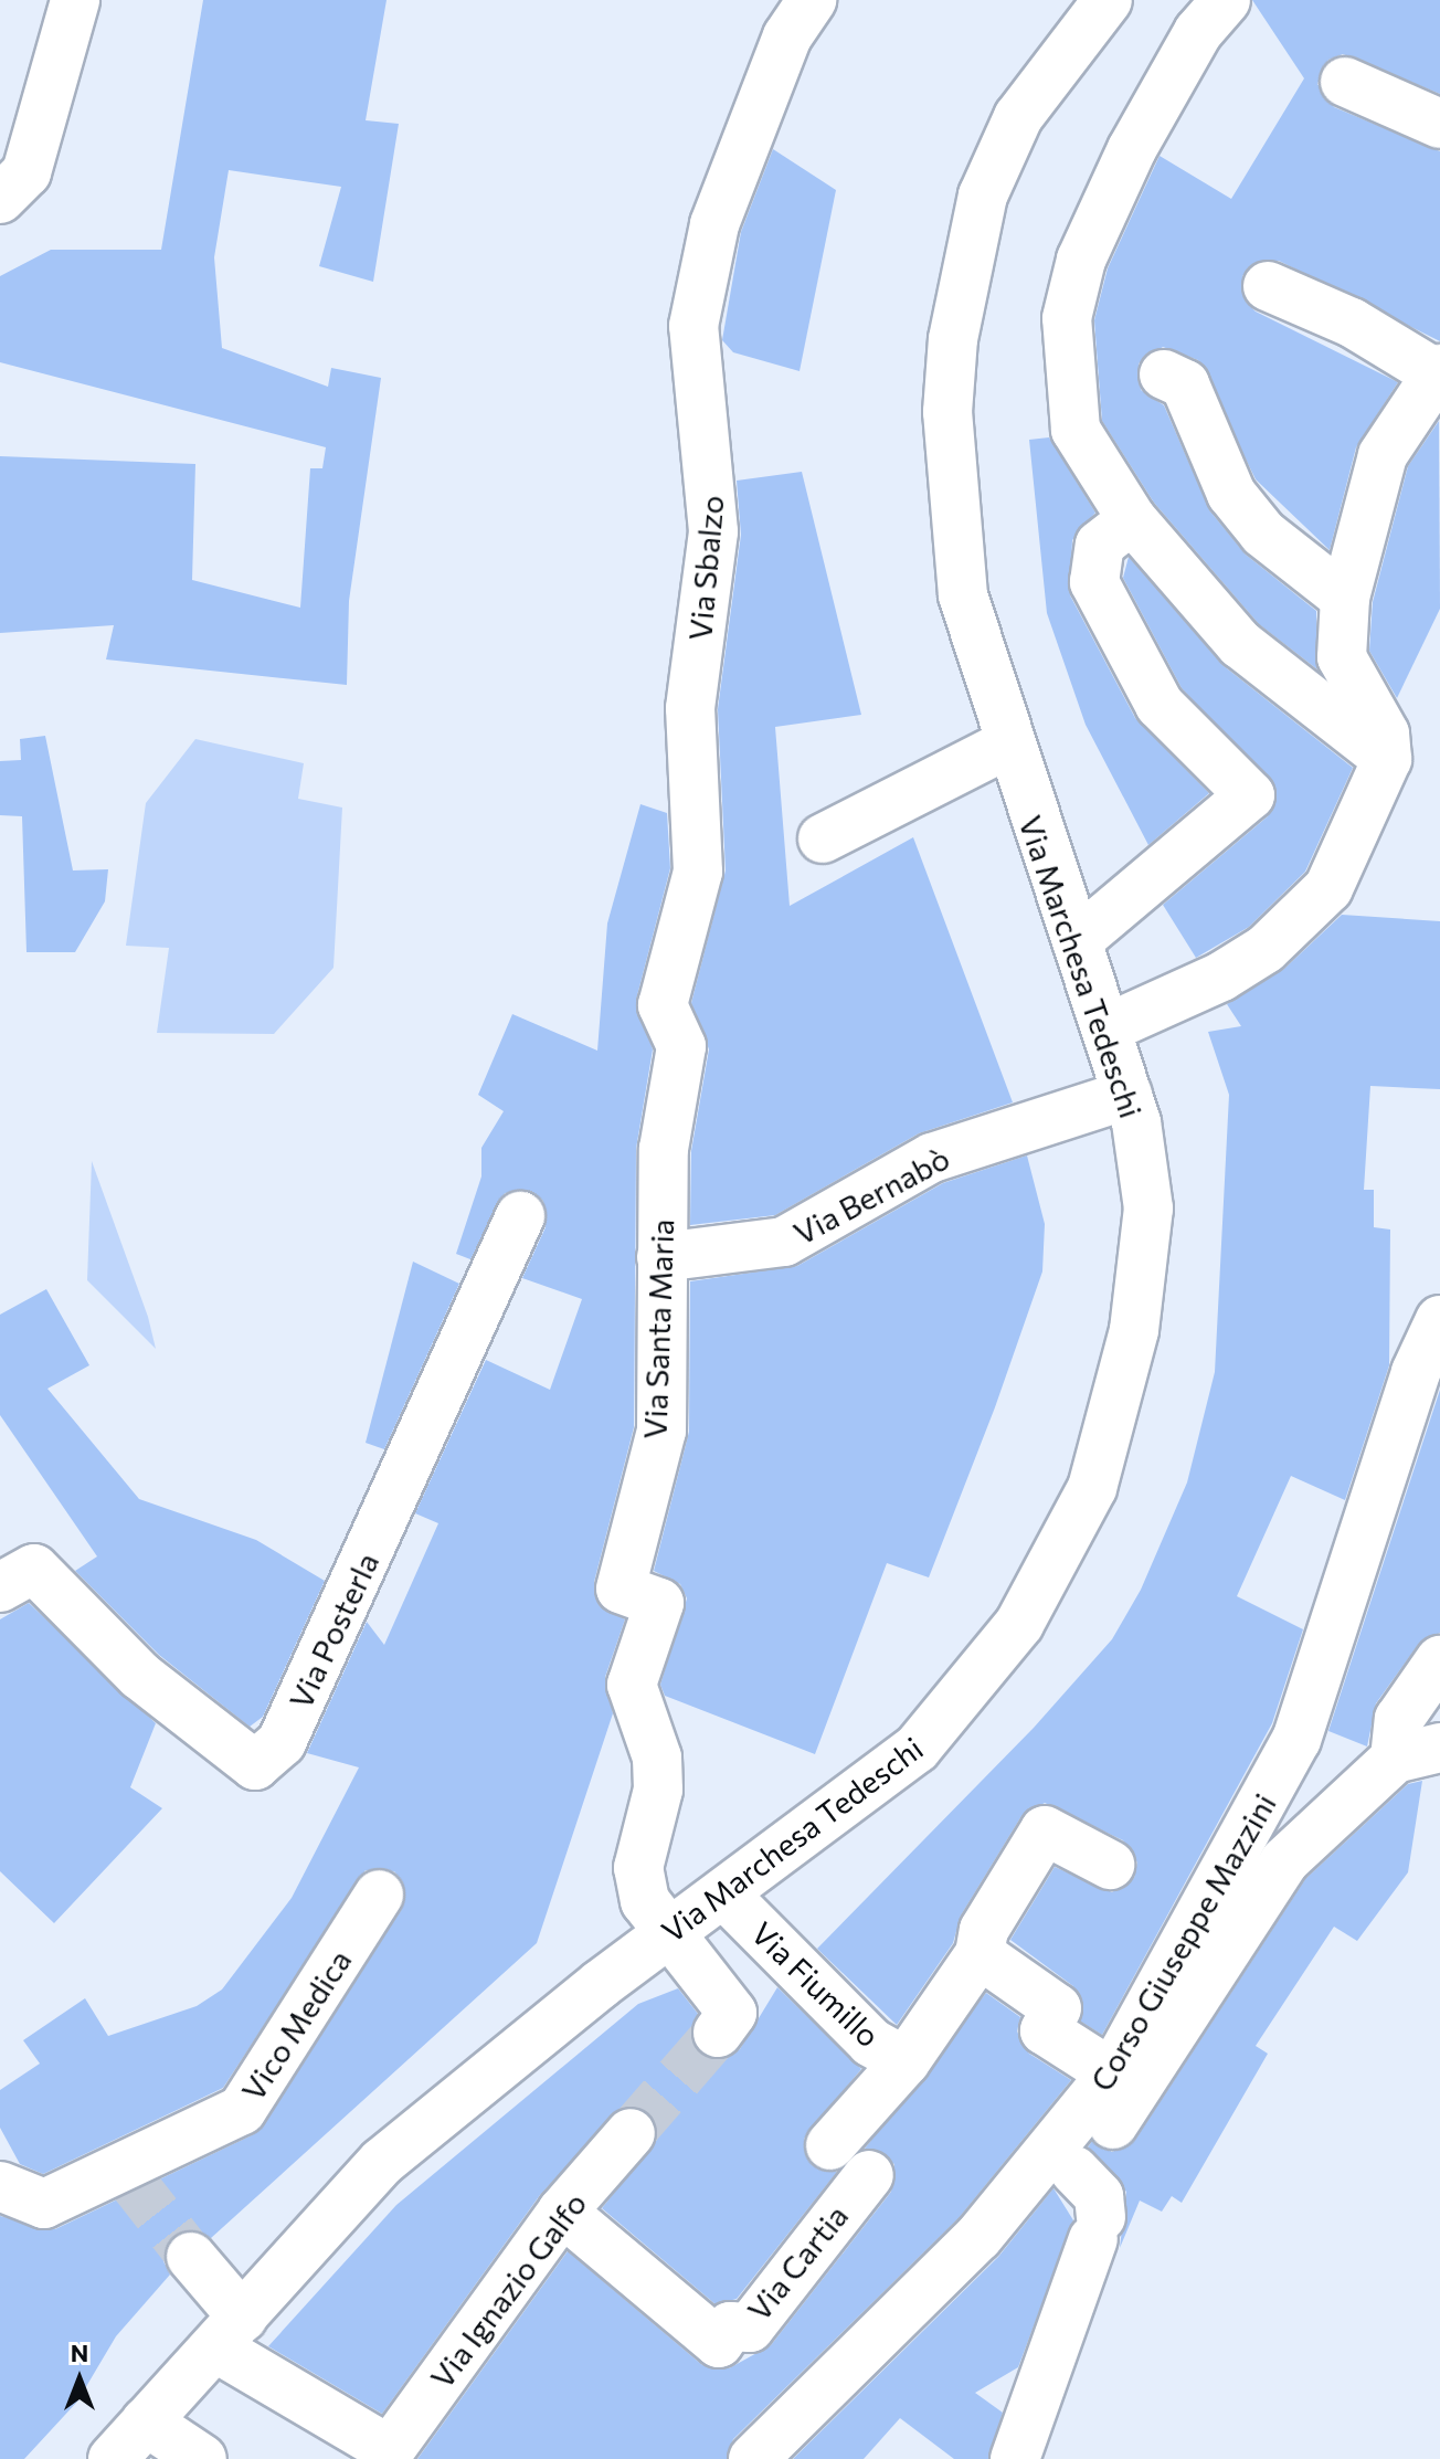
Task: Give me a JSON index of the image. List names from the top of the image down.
{
  "streets": {
    "street": [
      "Via Sbalzo",
      "Via Marchesa Tedeschi",
      "Via Bernabò",
      "Via Santa Maria",
      "Via Posterla",
      "Corso Giuseppe Mazzini",
      "Via Fiumillo",
      "Vico Medica",
      "Via Cartia",
      "Via Ignazio Galfo"
    ]
  },
  "crossings": [
    ["Via Sbalzo", "Via Santa Maria"],
    ["Via Marchesa Tedeschi", "Via Bernabò"],
    ["Via Marchesa Tedeschi", "Via Santa Maria"],
    ["Via Marchesa Tedeschi", "Via Fiumillo"],
    ["Via Bernabò", "Via Santa Maria"],
    ["Via Cartia", "Via Ignazio Galfo"]
  ],
  "north": "top"
}
